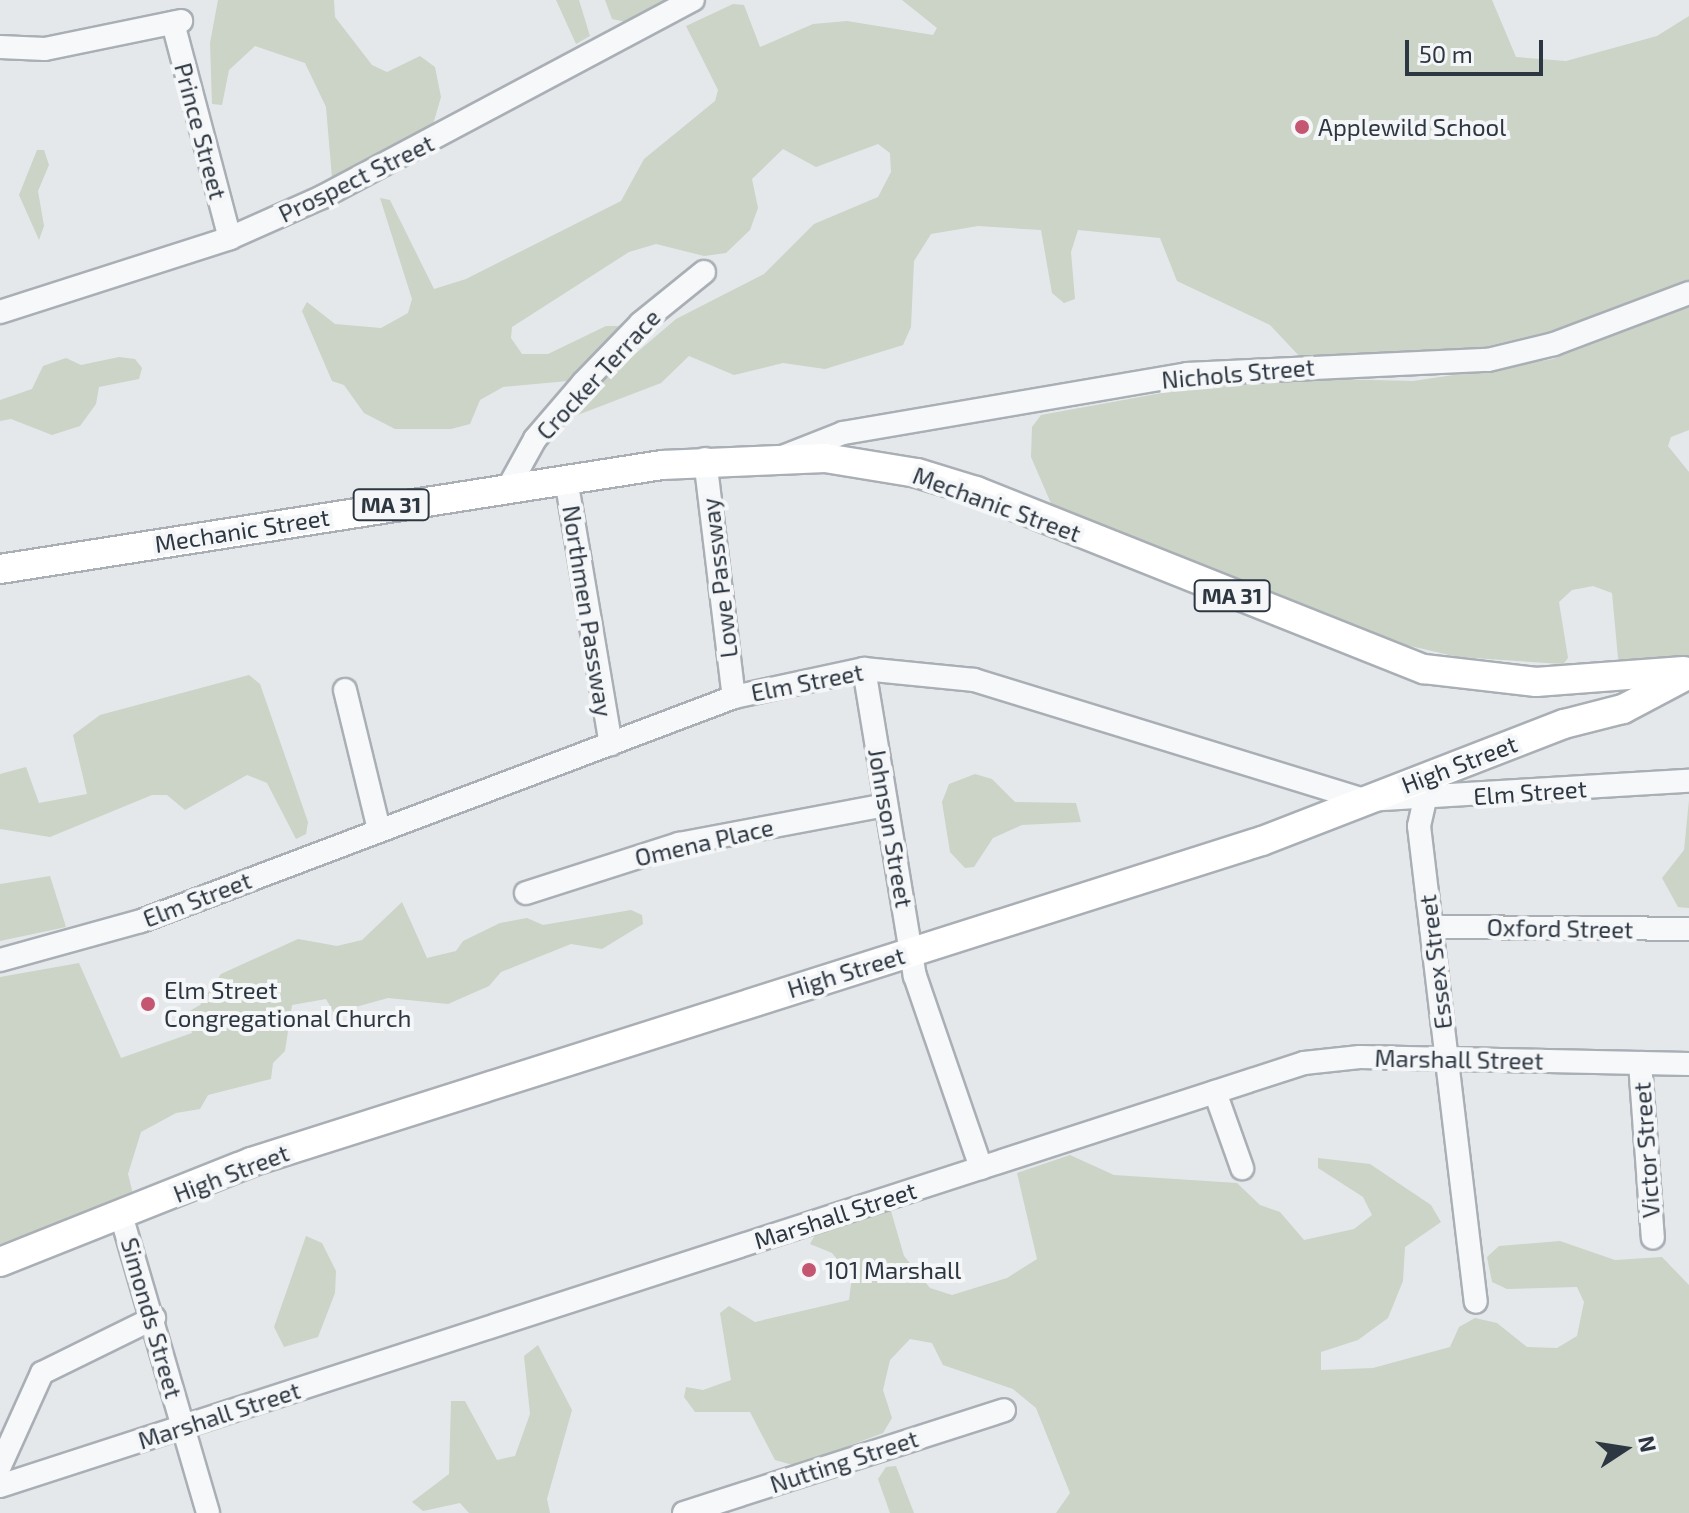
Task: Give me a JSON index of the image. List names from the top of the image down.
{
  "streets": {
    "main road": ["Mechanic Street", "MA 31", "High Street"],
    "street": [
      "Prince Street",
      "Prospect Street",
      "Nichols Street",
      "Crocker Terrace",
      "Lowe Passway",
      "Northmen Passway",
      "Elm Street",
      "Johnson Street",
      "Omena Place",
      "Oxford Street",
      "Essex Street",
      "Marshall Street",
      "Victor Street",
      "Simonds Street",
      "Nutting Street"
    ]
  },
  "crossings": [
    ["Prince Street", "Prospect Street"],
    ["Nichols Street", "Mechanic Street"],
    ["Crocker Terrace", "Mechanic Street"],
    ["Mechanic Street", "Lowe Passway"],
    ["Mechanic Street", "Northmen Passway"],
    ["Mechanic Street", "High Street"],
    ["Lowe Passway", "Elm Street"],
    ["Northmen Passway", "Elm Street"],
    ["Elm Street", "High Street"],
    ["Elm Street", "Johnson Street"],
    ["Elm Street", "Essex Street"],
    ["High Street", "Johnson Street"],
    ["High Street", "Simonds Street"],
    ["Johnson Street", "Omena Place"],
    ["Johnson Street", "Marshall Street"],
    ["Oxford Street", "Essex Street"],
    ["Essex Street", "Marshall Street"],
    ["Marshall Street", "Victor Street"],
    ["Marshall Street", "Simonds Street"]
  ],
  "places": ["Applewild School", "Elm Street Congregational Church", "101 Marshall"],
  "scale_bar": "50 m",
  "north": "right"
}
